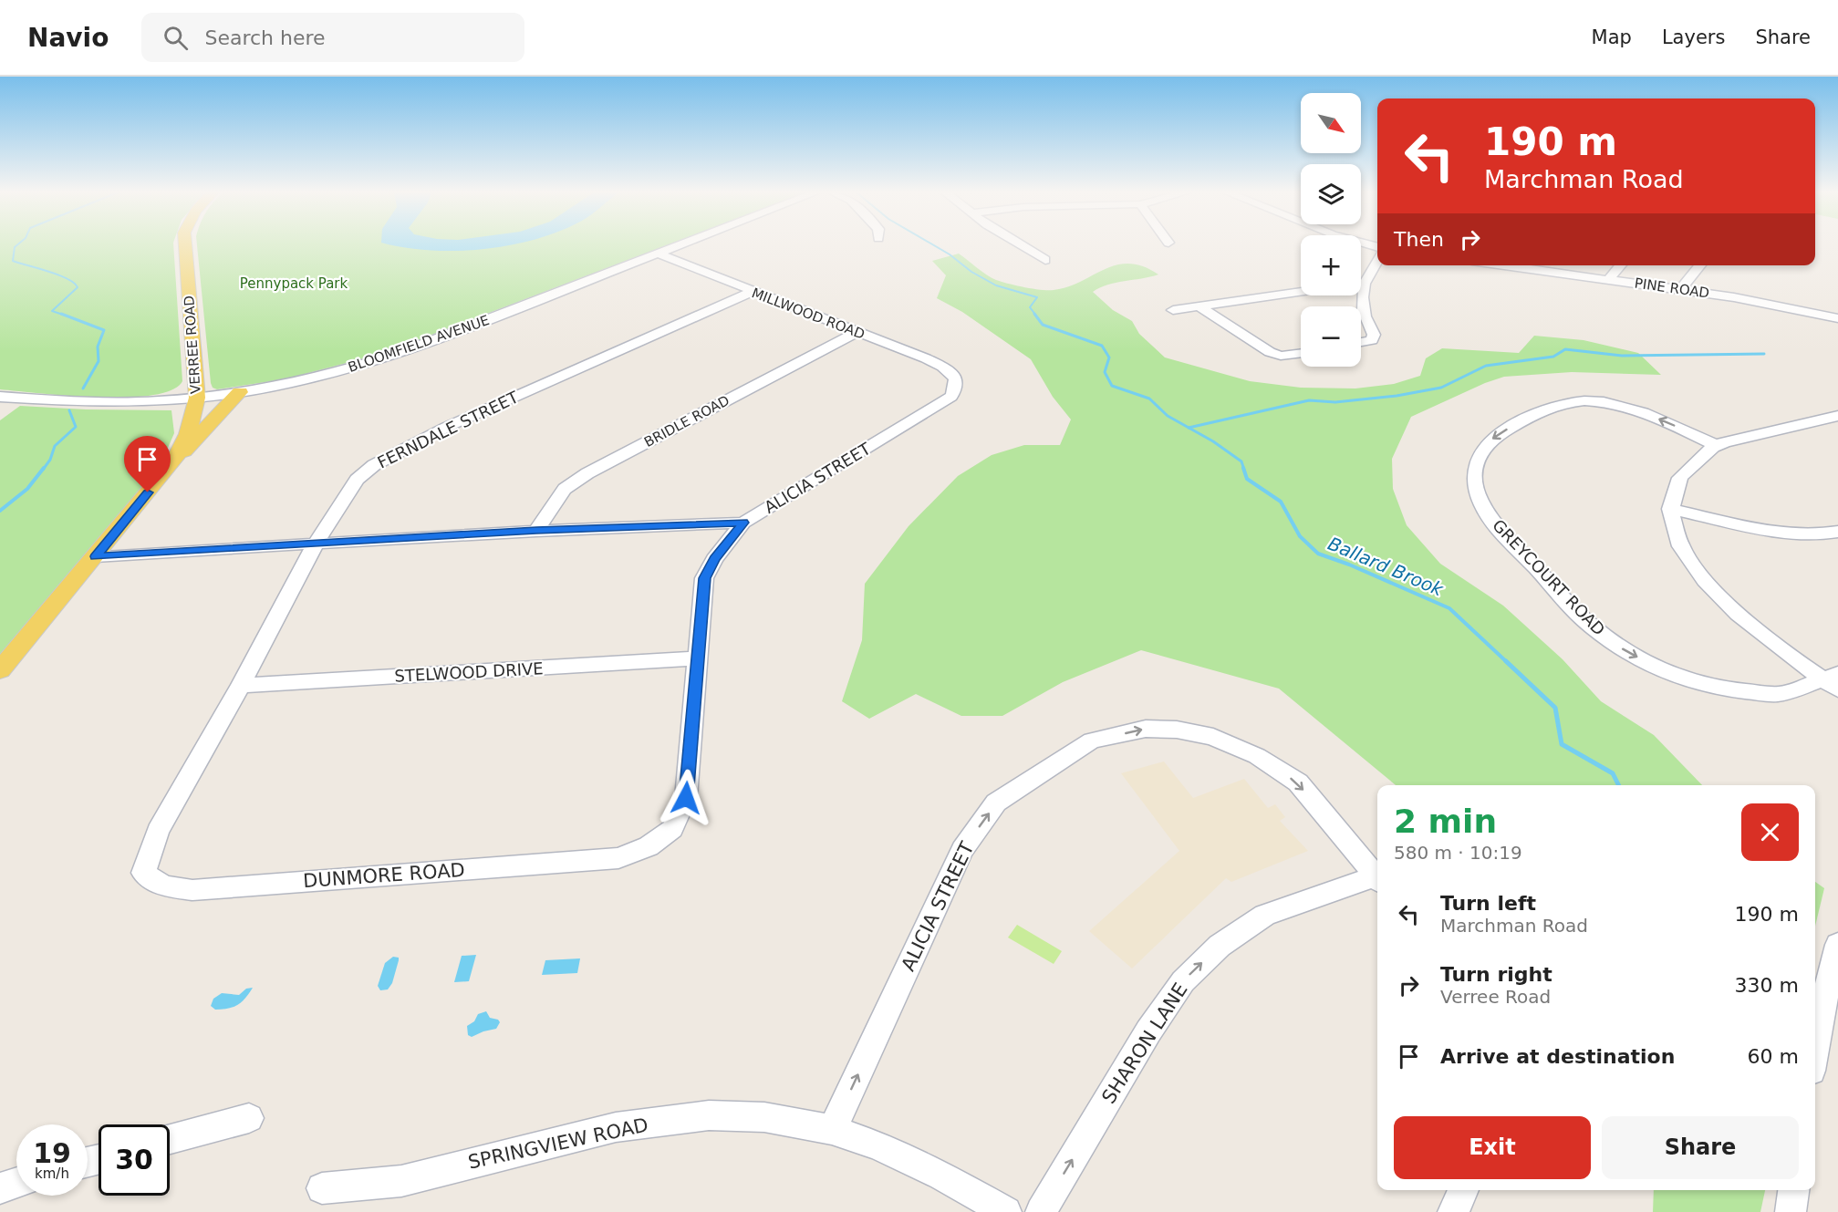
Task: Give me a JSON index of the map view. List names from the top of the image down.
{
  "streets": {
    "main road": ["VERREE ROAD"],
    "street": [
      "PINE ROAD",
      "MILLWOOD ROAD",
      "BLOOMFIELD AVENUE",
      "BRIDLE ROAD",
      "FERNDALE STREET",
      "ALICIA STREET",
      "GREYCOURT ROAD",
      "STELWOOD DRIVE",
      "DUNMORE ROAD",
      "SHARON LANE",
      "SPRINGVIEW ROAD"
    ]
  },
  "crossings": [
    ["MILLWOOD ROAD", "BLOOMFIELD AVENUE"],
    ["MILLWOOD ROAD", "BRIDLE ROAD"],
    ["MILLWOOD ROAD", "FERNDALE STREET"],
    ["MILLWOOD ROAD", "ALICIA STREET"],
    ["BLOOMFIELD AVENUE", "VERREE ROAD"],
    ["FERNDALE STREET", "STELWOOD DRIVE"],
    ["FERNDALE STREET", "DUNMORE ROAD"],
    ["ALICIA STREET", "STELWOOD DRIVE"],
    ["ALICIA STREET", "DUNMORE ROAD"],
    ["ALICIA STREET", "SPRINGVIEW ROAD"]
  ],
  "one_way": ["SHARON LANE"],
  "water": ["Ballard Brook"],
  "parks": ["Pennypack Park"],
  "north": "bottom right",
  "page": {
    "header": "Navio",
    "search": "Search here",
    "nav": ["Map", "Layers", "Share"],
    "map_buttons": ["+", "−"],
    "turn": ["190 m", "Marchman Road"],
    "then": "Then",
    "heading": ["2 min", "580 m · 10:19"],
    "list": [
      {
        "name": "Turn left",
        "note": "Marchman Road",
        "value": "190 m"
      },
      {
        "name": "Turn right",
        "note": "Verree Road",
        "value": "330 m"
      },
      {
        "name": "Arrive at destination",
        "value": "60 m"
      }
    ],
    "buttons": ["Exit", "Share"],
    "speed": "19 km/h",
    "limit": "30"
  }
}
